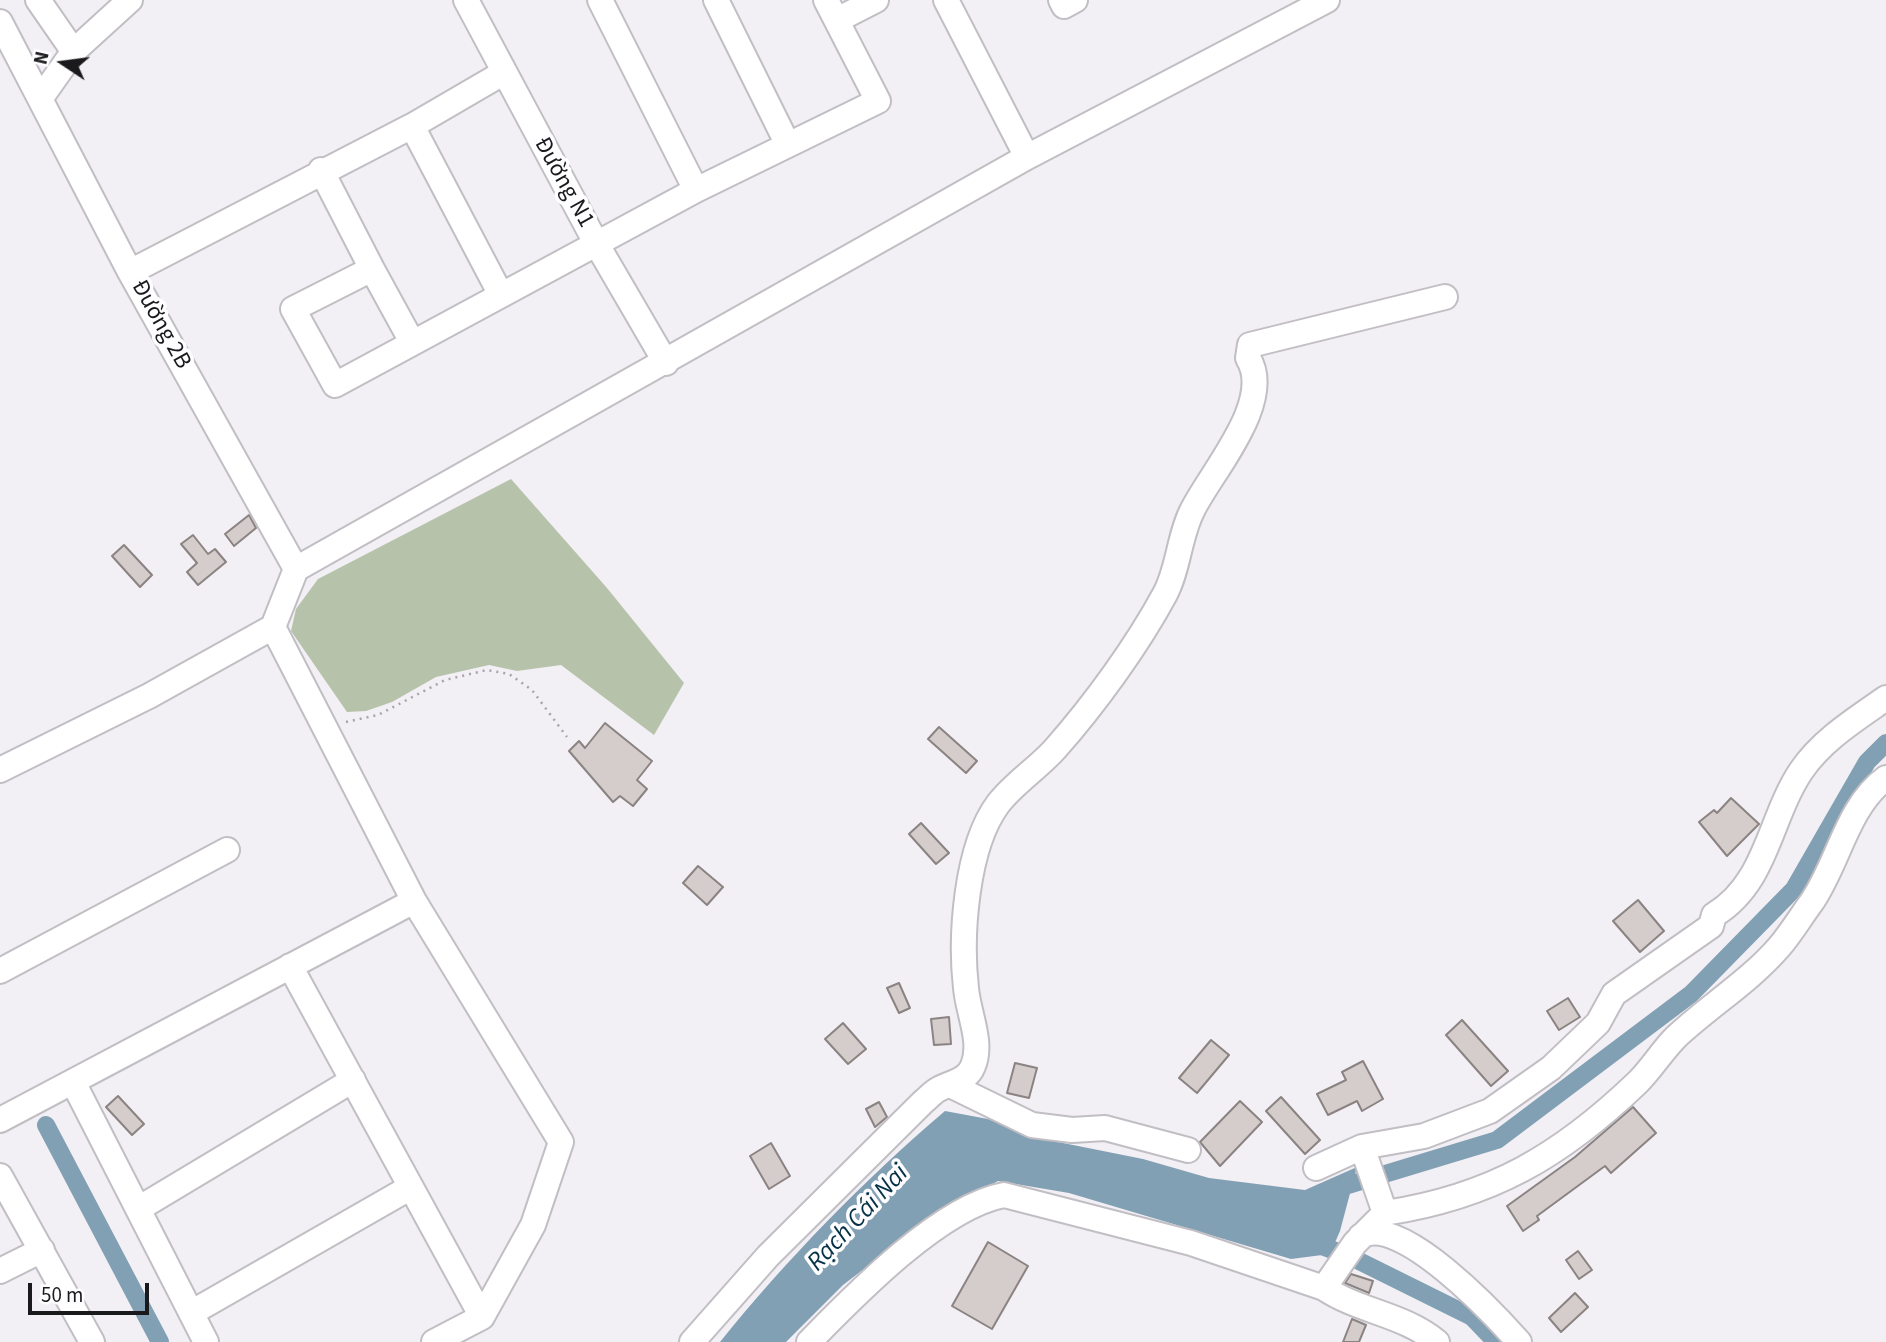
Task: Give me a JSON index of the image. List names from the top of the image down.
{
  "streets": {
    "street": ["Đường N1", "Đường 2B"]
  },
  "water": ["Rạch Cái Nai"],
  "scale_bar": "50 m",
  "north": "left"
}
